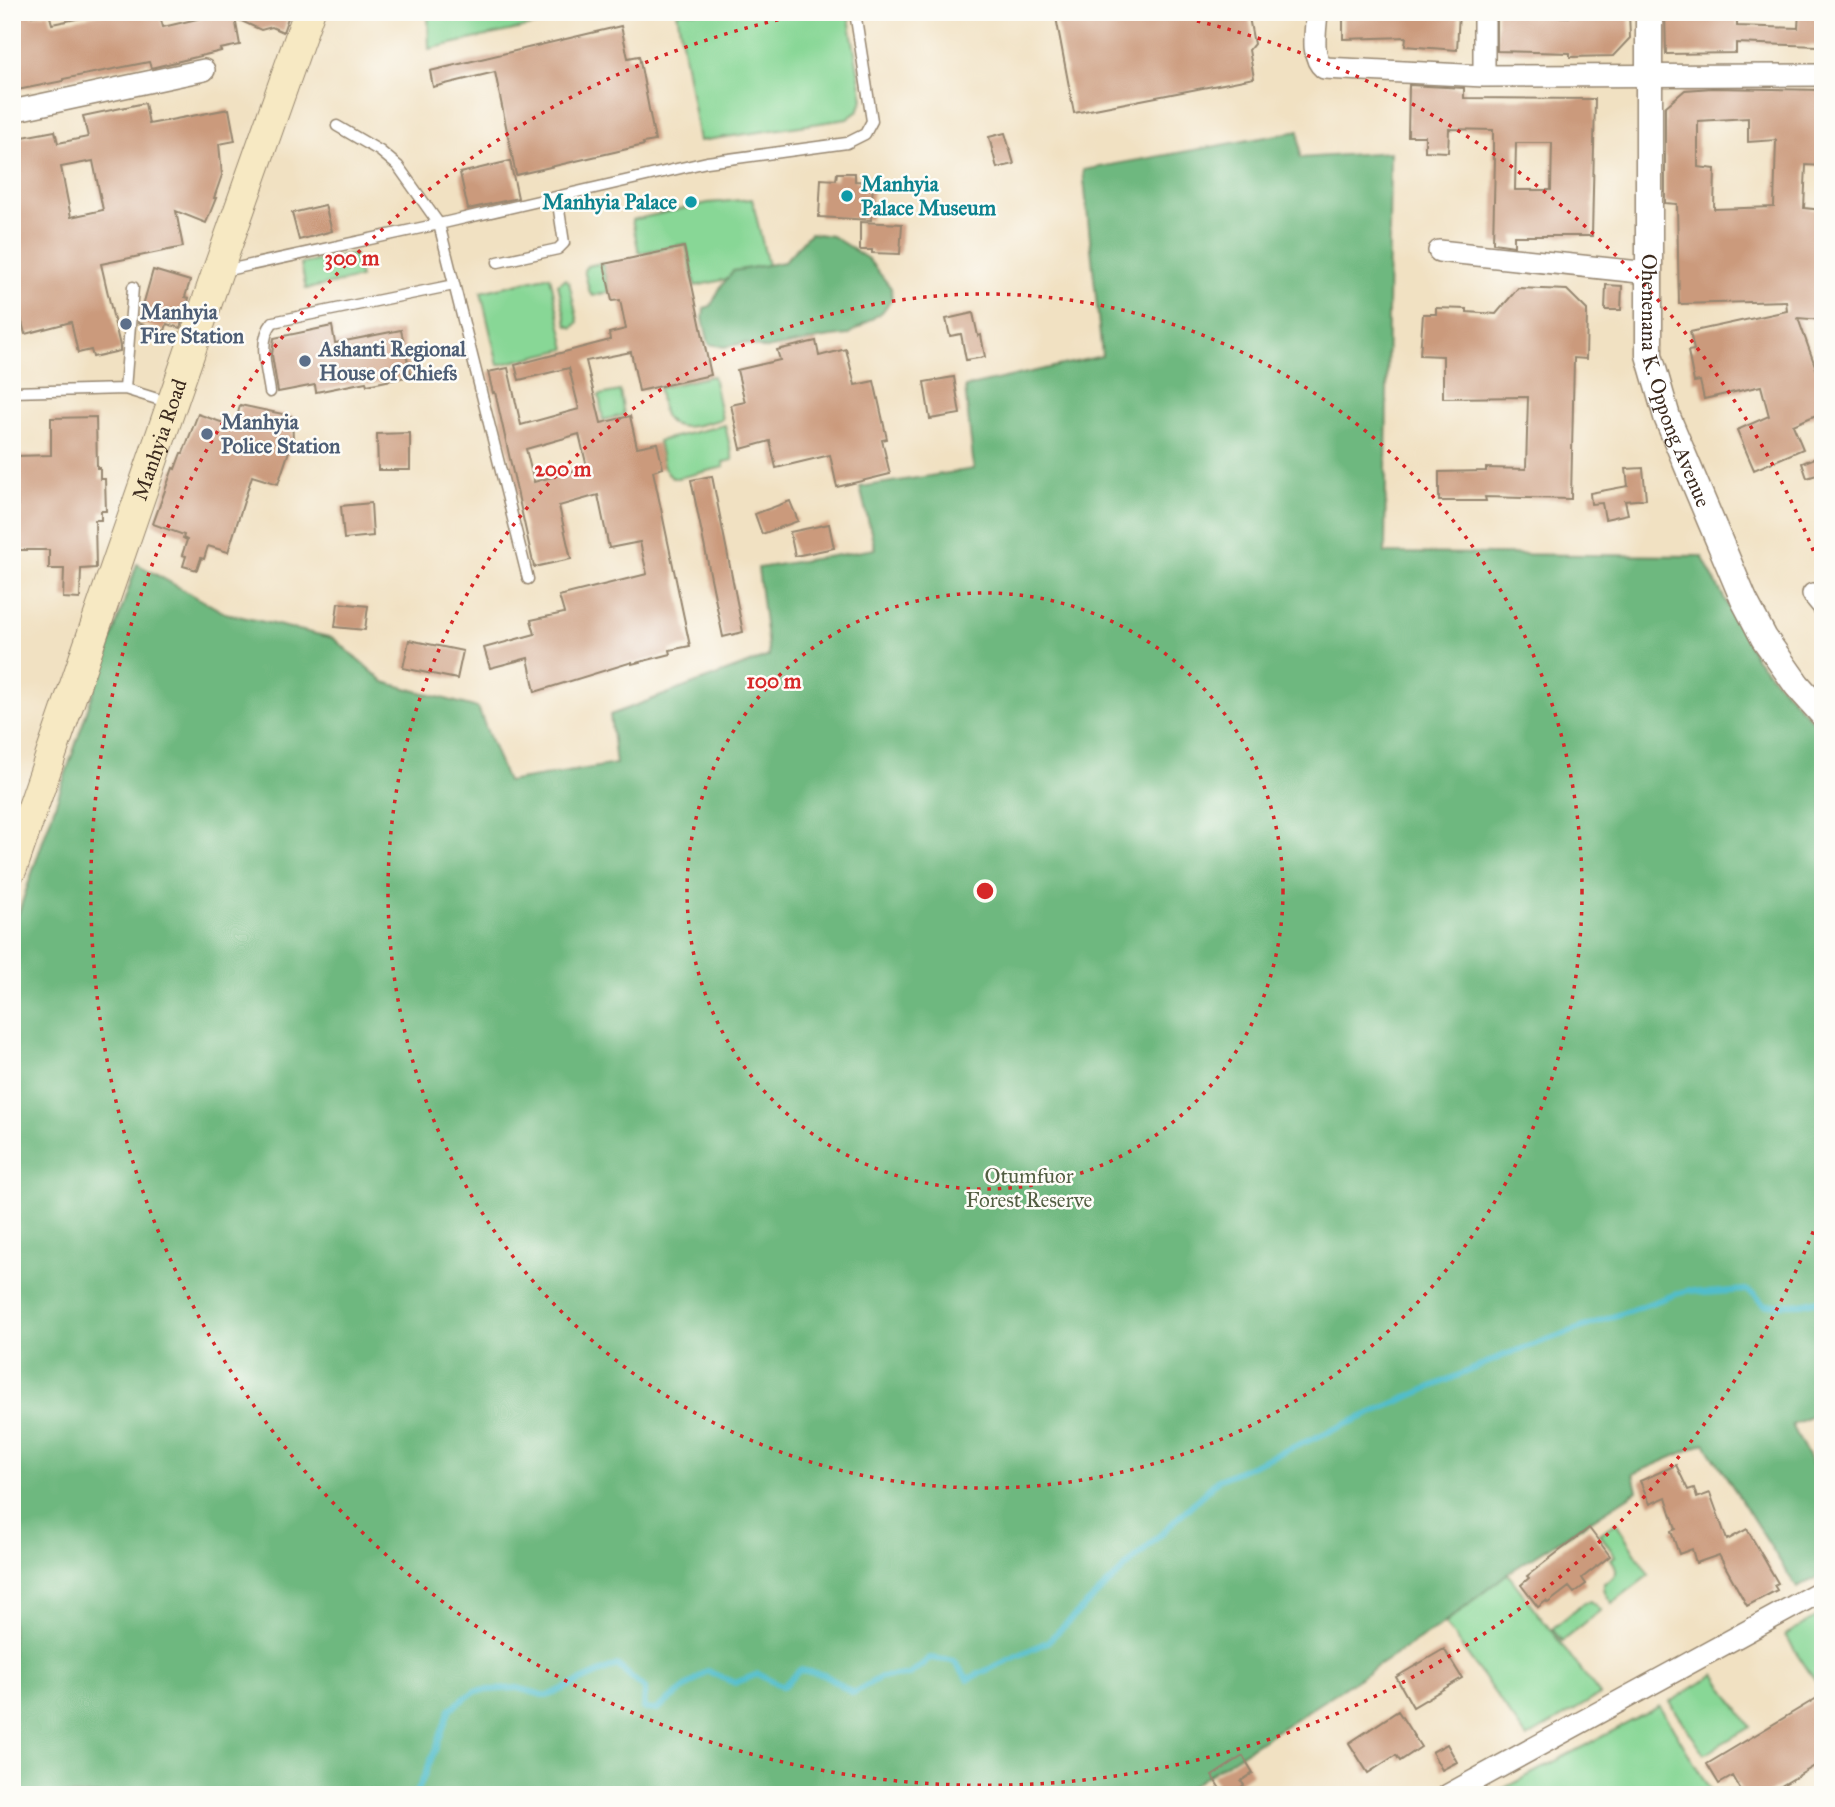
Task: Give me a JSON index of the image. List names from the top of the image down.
{
  "streets": {
    "main road": ["Manhyia Road"],
    "street": ["Ohenenana K. Oppong Avenue"]
  },
  "parks": ["Otumfuor Forest Reserve"],
  "places": [
    "Manhyia Palace Museum",
    "Manhyia Palace",
    "Manhyia Fire Station",
    "Ashanti Regional House of Chiefs",
    "Manhyia Police Station"
  ],
  "rings": ["300 m", "200 m", "100 m"]
}
